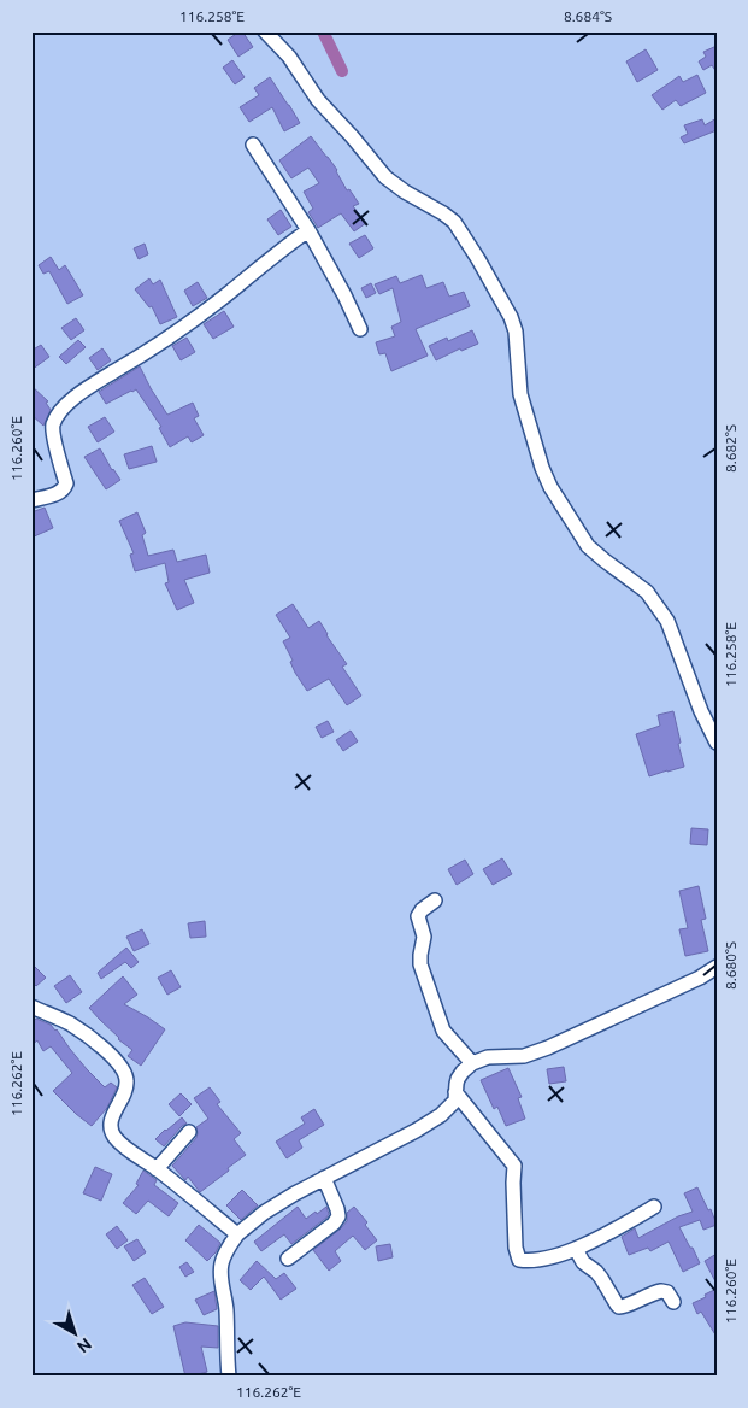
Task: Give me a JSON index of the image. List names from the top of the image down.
{
  "north": "bottom right",
  "coordinates": [
    "116.258°E",
    "8.684°S",
    "8.682°S",
    "116.260°E",
    "8.680°S",
    "116.262°E"
  ]
}
